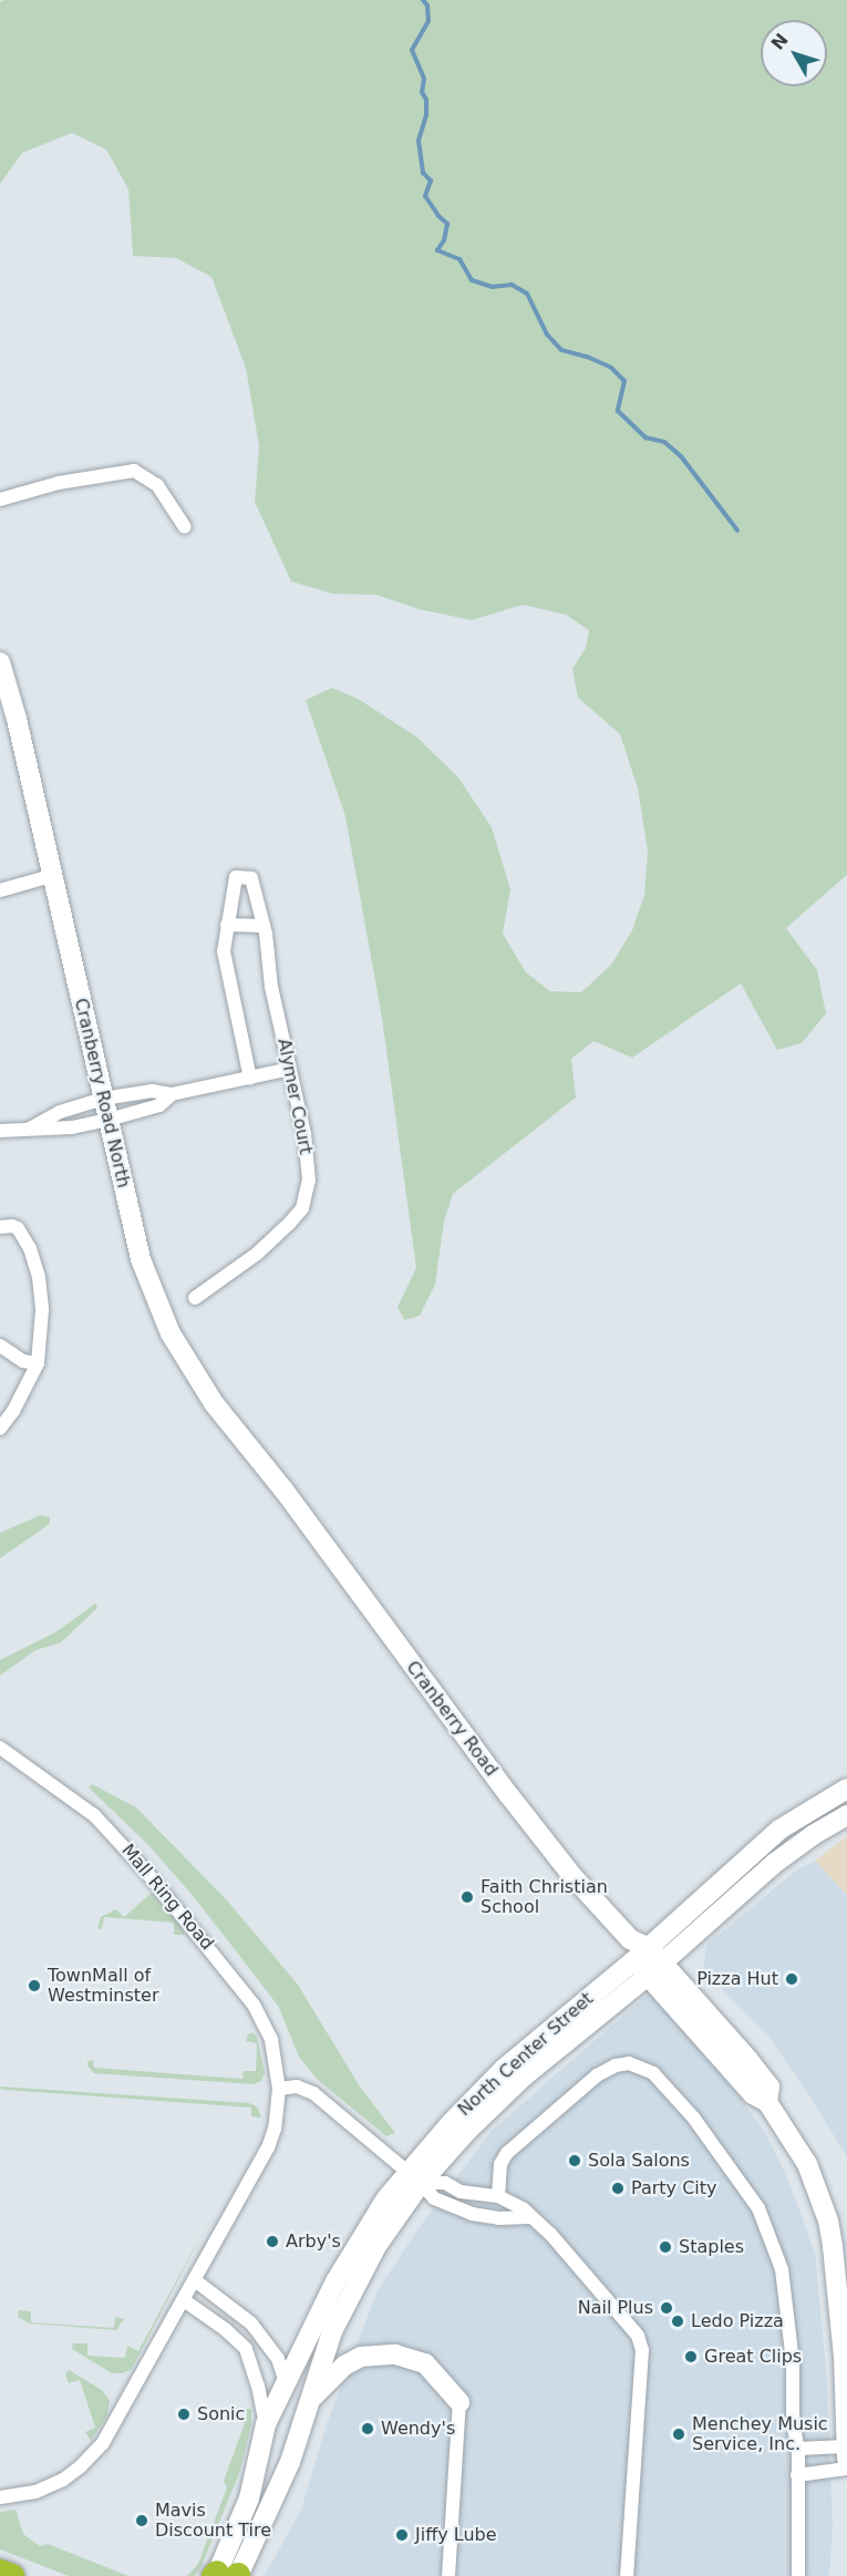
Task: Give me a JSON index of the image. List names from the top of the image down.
{
  "streets": {
    "street": [
      "Cranberry Road North",
      "Alymer Court",
      "Cranberry Road",
      "Mall Ring Road",
      "North Center Street"
    ]
  },
  "crossings": [
    ["Cranberry Road North", "Cranberry Road"],
    ["Cranberry Road", "North Center Street"]
  ],
  "places": [
    "Faith Christian School",
    "Pizza Hut",
    "TownMall of Westminster",
    "Sola Salons",
    "Party City",
    "Arby's",
    "Staples",
    "Nail Plus",
    "Ledo Pizza",
    "Great Clips",
    "Sonic",
    "Wendy's",
    "Menchey Music Service, Inc.",
    "Mavis Discount Tire",
    "Jiffy Lube"
  ],
  "north": "top left"
}
